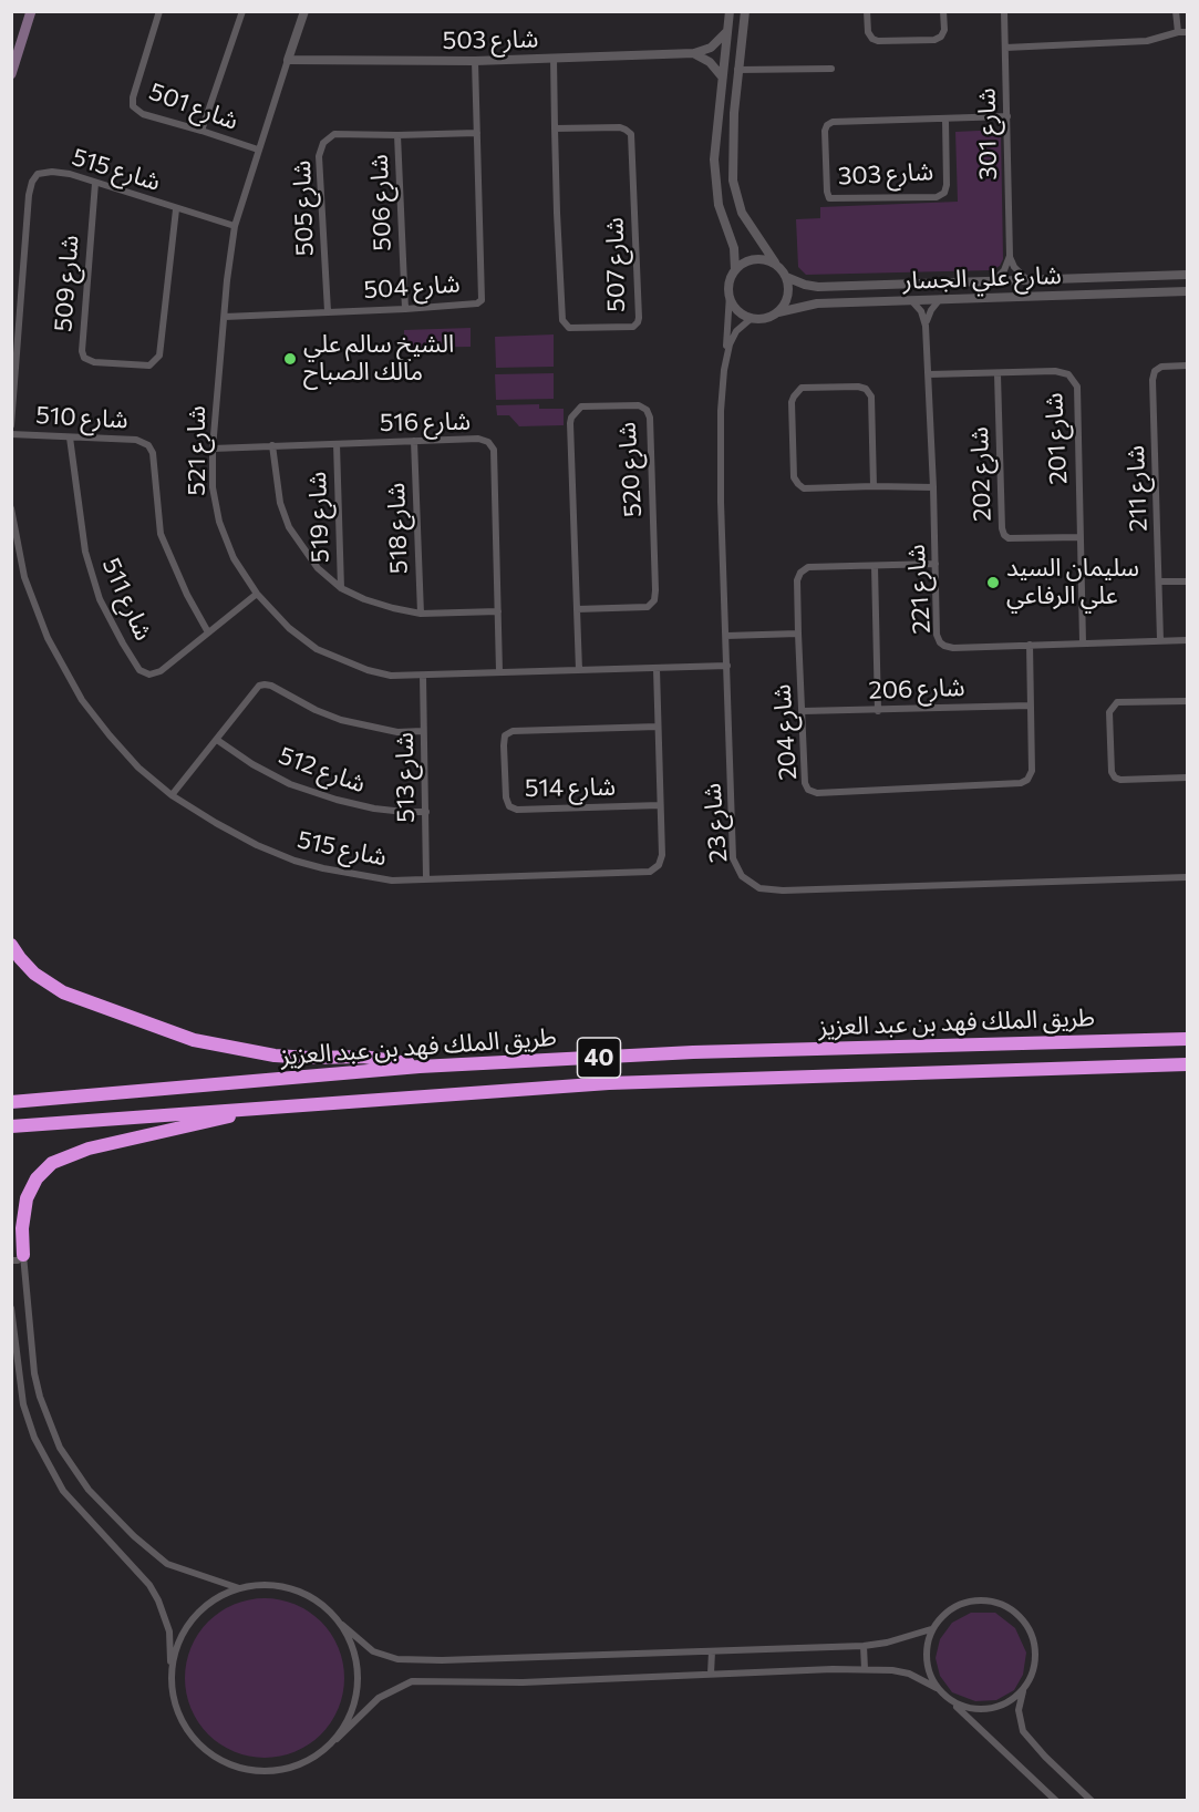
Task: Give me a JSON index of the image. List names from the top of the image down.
{
  "streets": {
    "highway": ["طريق الملك فهد بن عبد العزيز", "40"],
    "street": [
      "شارع 503",
      "شارع 501",
      "شارع 301",
      "شارع 515",
      "شارع 303",
      "شارع 506",
      "شارع 505",
      "شارع 507",
      "شارع علي الجسار",
      "شارع 509",
      "شارع 504",
      "شارع 510",
      "شارع 516",
      "شارع 201",
      "شارع 521",
      "شارع 520",
      "شارع 202",
      "شارع 211",
      "شارع 519",
      "شارع 518",
      "شارع 221",
      "شارع 511",
      "شارع 206",
      "شارع 204",
      "شارع 512",
      "شارع 513",
      "شارع 514",
      "شارع 23"
    ]
  },
  "crossings": [
    ["شارع 503", "شارع 507"],
    ["شارع 503", "شارع 504"],
    ["شارع 503", "شارع 521"],
    ["شارع 501", "شارع 521"],
    ["شارع 301", "شارع 303"],
    ["شارع 515", "شارع 509"],
    ["شارع 515", "شارع 521"],
    ["شارع 515", "شارع 513"],
    ["شارع 515", "شارع 514"],
    ["شارع 506", "شارع 505"],
    ["شارع 506", "شارع 504"],
    ["شارع 505", "شارع 504"],
    ["شارع علي الجسار", "شارع 221"],
    ["شارع علي الجسار", "شارع 23"],
    ["شارع 504", "شارع 521"],
    ["شارع 510", "شارع 511"],
    ["شارع 516", "شارع 521"],
    ["شارع 516", "شارع 519"],
    ["شارع 516", "شارع 518"],
    ["شارع 201", "شارع 202"],
    ["شارع 201", "شارع 221"],
    ["شارع 521", "شارع 520"],
    ["شارع 521", "شارع 511"],
    ["شارع 521", "شارع 513"],
    ["شارع 521", "شارع 23"],
    ["شارع 211", "شارع 221"],
    ["شارع 221", "شارع 204"],
    ["شارع 206", "شارع 204"],
    ["شارع 512", "شارع 513"]
  ],
  "places": ["الشيخ سالم علي مالك الصباح", "سليمان السيد علي الرفاعي"]
}
